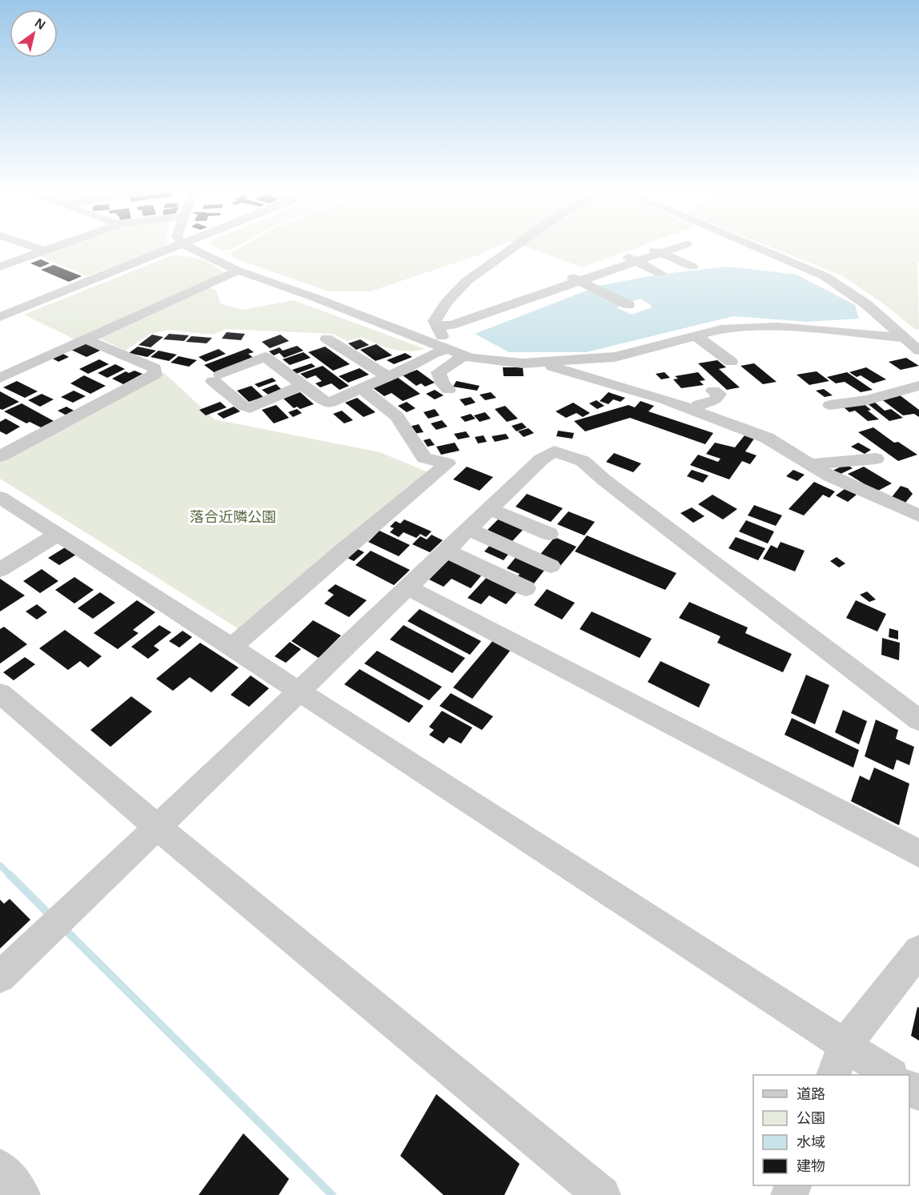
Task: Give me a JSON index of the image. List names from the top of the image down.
{
  "parks": ["落合近隣公園"],
  "legend": [
    "道路",
    "公園",
    "水域",
    "建物"
  ],
  "north": "top right"
}
